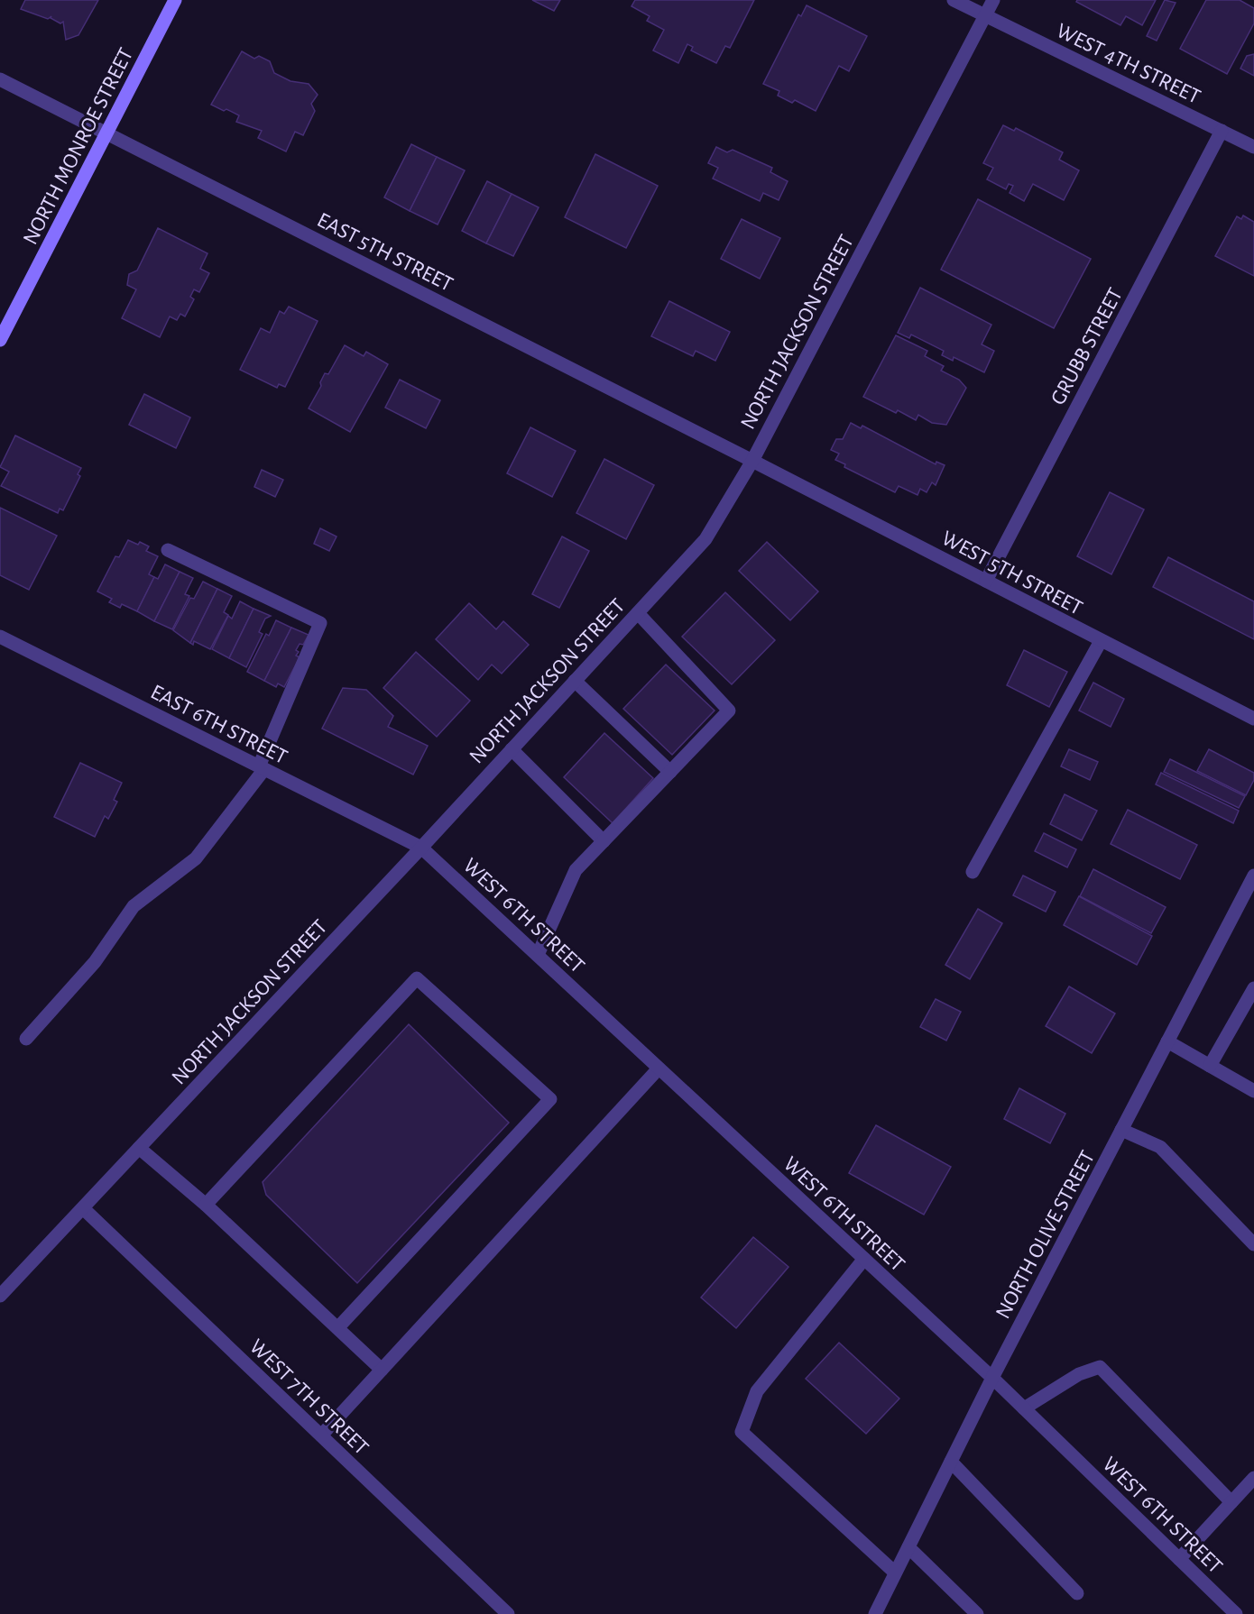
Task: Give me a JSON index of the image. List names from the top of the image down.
{
  "streets": {
    "main road": ["NORTH MONROE STREET"],
    "street": [
      "WEST 4TH STREET",
      "EAST 5TH STREET",
      "NORTH JACKSON STREET",
      "GRUBB STREET",
      "WEST 5TH STREET",
      "EAST 6TH STREET",
      "WEST 6TH STREET",
      "NORTH OLIVE STREET",
      "WEST 7TH STREET"
    ]
  },
  "crossings": [
    ["WEST 4TH STREET", "NORTH JACKSON STREET"],
    ["WEST 4TH STREET", "GRUBB STREET"],
    ["NORTH MONROE STREET", "EAST 5TH STREET"],
    ["EAST 5TH STREET", "NORTH JACKSON STREET"],
    ["EAST 5TH STREET", "WEST 5TH STREET"],
    ["NORTH JACKSON STREET", "WEST 5TH STREET"],
    ["NORTH JACKSON STREET", "EAST 6TH STREET"],
    ["NORTH JACKSON STREET", "WEST 6TH STREET"],
    ["NORTH JACKSON STREET", "WEST 7TH STREET"],
    ["GRUBB STREET", "WEST 5TH STREET"],
    ["EAST 6TH STREET", "WEST 6TH STREET"],
    ["WEST 6TH STREET", "NORTH OLIVE STREET"]
  ]
}
